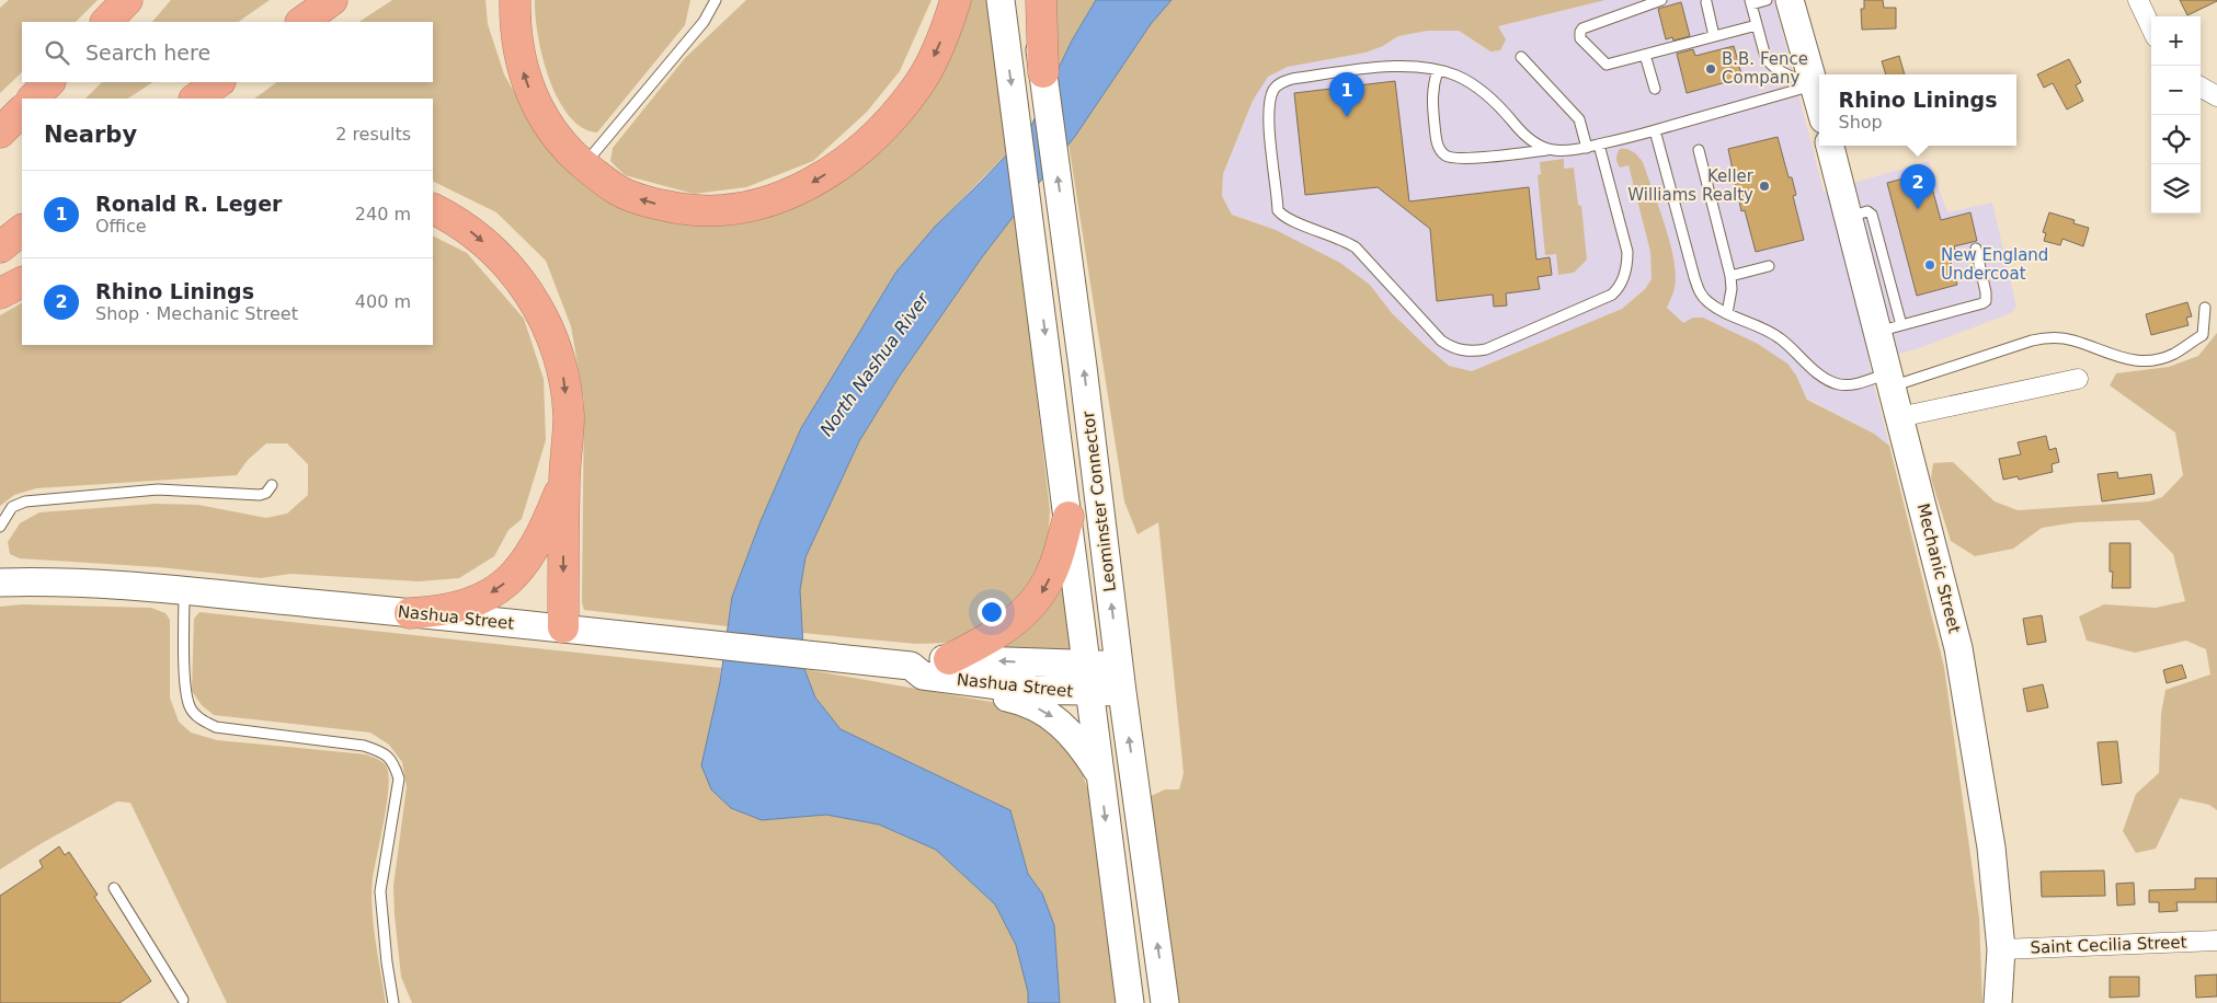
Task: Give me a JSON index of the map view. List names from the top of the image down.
{
  "streets": {
    "main road": ["Leominster Connector", "Mechanic Street", "Nashua Street"],
    "street": ["Saint Cecilia Street"]
  },
  "crossings": [
    ["Leominster Connector", "Nashua Street"],
    ["Mechanic Street", "Saint Cecilia Street"]
  ],
  "water": ["North Nashua River"],
  "places": ["B.B. Fence Company", "Keller Williams Realty", "New England Undercoat"],
  "page": {
    "map_buttons": ["+", "−"],
    "search": "Search here",
    "pins": ["1", "2"],
    "popup": ["Rhino Linings", "Shop"],
    "heading": ["Nearby", "2 results"],
    "list": [
      {
        "mark": "1",
        "name": "Ronald R. Leger",
        "note": "Office",
        "value": "240 m"
      },
      {
        "mark": "2",
        "name": "Rhino Linings",
        "note": "Shop · Mechanic Street",
        "value": "400 m"
      }
    ]
  }
}
